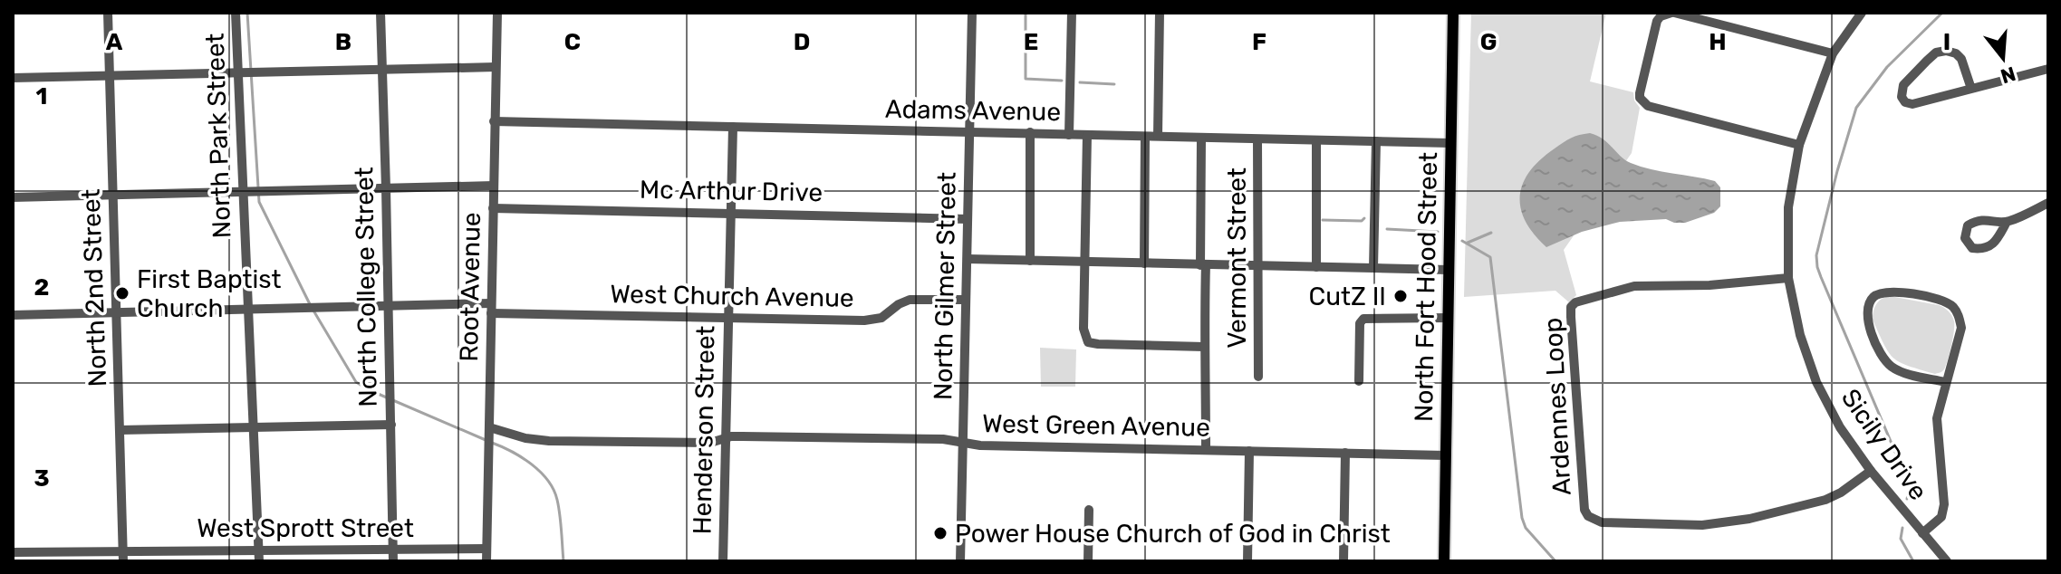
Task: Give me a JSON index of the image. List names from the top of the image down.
{
  "streets": {
    "main road": ["North Fort Hood Street"],
    "street": [
      "Adams Avenue",
      "North Park Street",
      "Mc Arthur Drive",
      "Vermont Street",
      "North Gilmer Street",
      "North College Street",
      "Root Avenue",
      "North 2nd Street",
      "West Church Avenue",
      "Ardennes Loop",
      "West Green Avenue",
      "Henderson Street",
      "Sicily Drive",
      "West Sprott Street"
    ]
  },
  "crossings": [
    ["Adams Avenue", "Vermont Street"],
    ["Adams Avenue", "North Gilmer Street"],
    ["Adams Avenue", "Root Avenue"],
    ["Adams Avenue", "North Fort Hood Street"],
    ["Adams Avenue", "Henderson Street"],
    ["North Park Street", "West Church Avenue"],
    ["North Park Street", "West Sprott Street"],
    ["Mc Arthur Drive", "North Gilmer Street"],
    ["Mc Arthur Drive", "Root Avenue"],
    ["Mc Arthur Drive", "Henderson Street"],
    ["North Gilmer Street", "West Church Avenue"],
    ["North Gilmer Street", "West Green Avenue"],
    ["North College Street", "West Church Avenue"],
    ["North College Street", "West Sprott Street"],
    ["Root Avenue", "West Church Avenue"],
    ["Root Avenue", "West Green Avenue"],
    ["Root Avenue", "West Sprott Street"],
    ["North Fort Hood Street", "West Green Avenue"],
    ["North 2nd Street", "West Church Avenue"],
    ["North 2nd Street", "West Sprott Street"],
    ["West Church Avenue", "Henderson Street"],
    ["Ardennes Loop", "Sicily Drive"],
    ["West Green Avenue", "Henderson Street"]
  ],
  "places": ["First Baptist Church", "CutZ II", "Power House Church of God in Christ"],
  "north": "bottom",
  "grid": {
    "columns": [
      "A",
      "B",
      "C",
      "D",
      "E",
      "F",
      "G",
      "H",
      "I"
    ],
    "rows": ["1", "2", "3"]
  }
}
